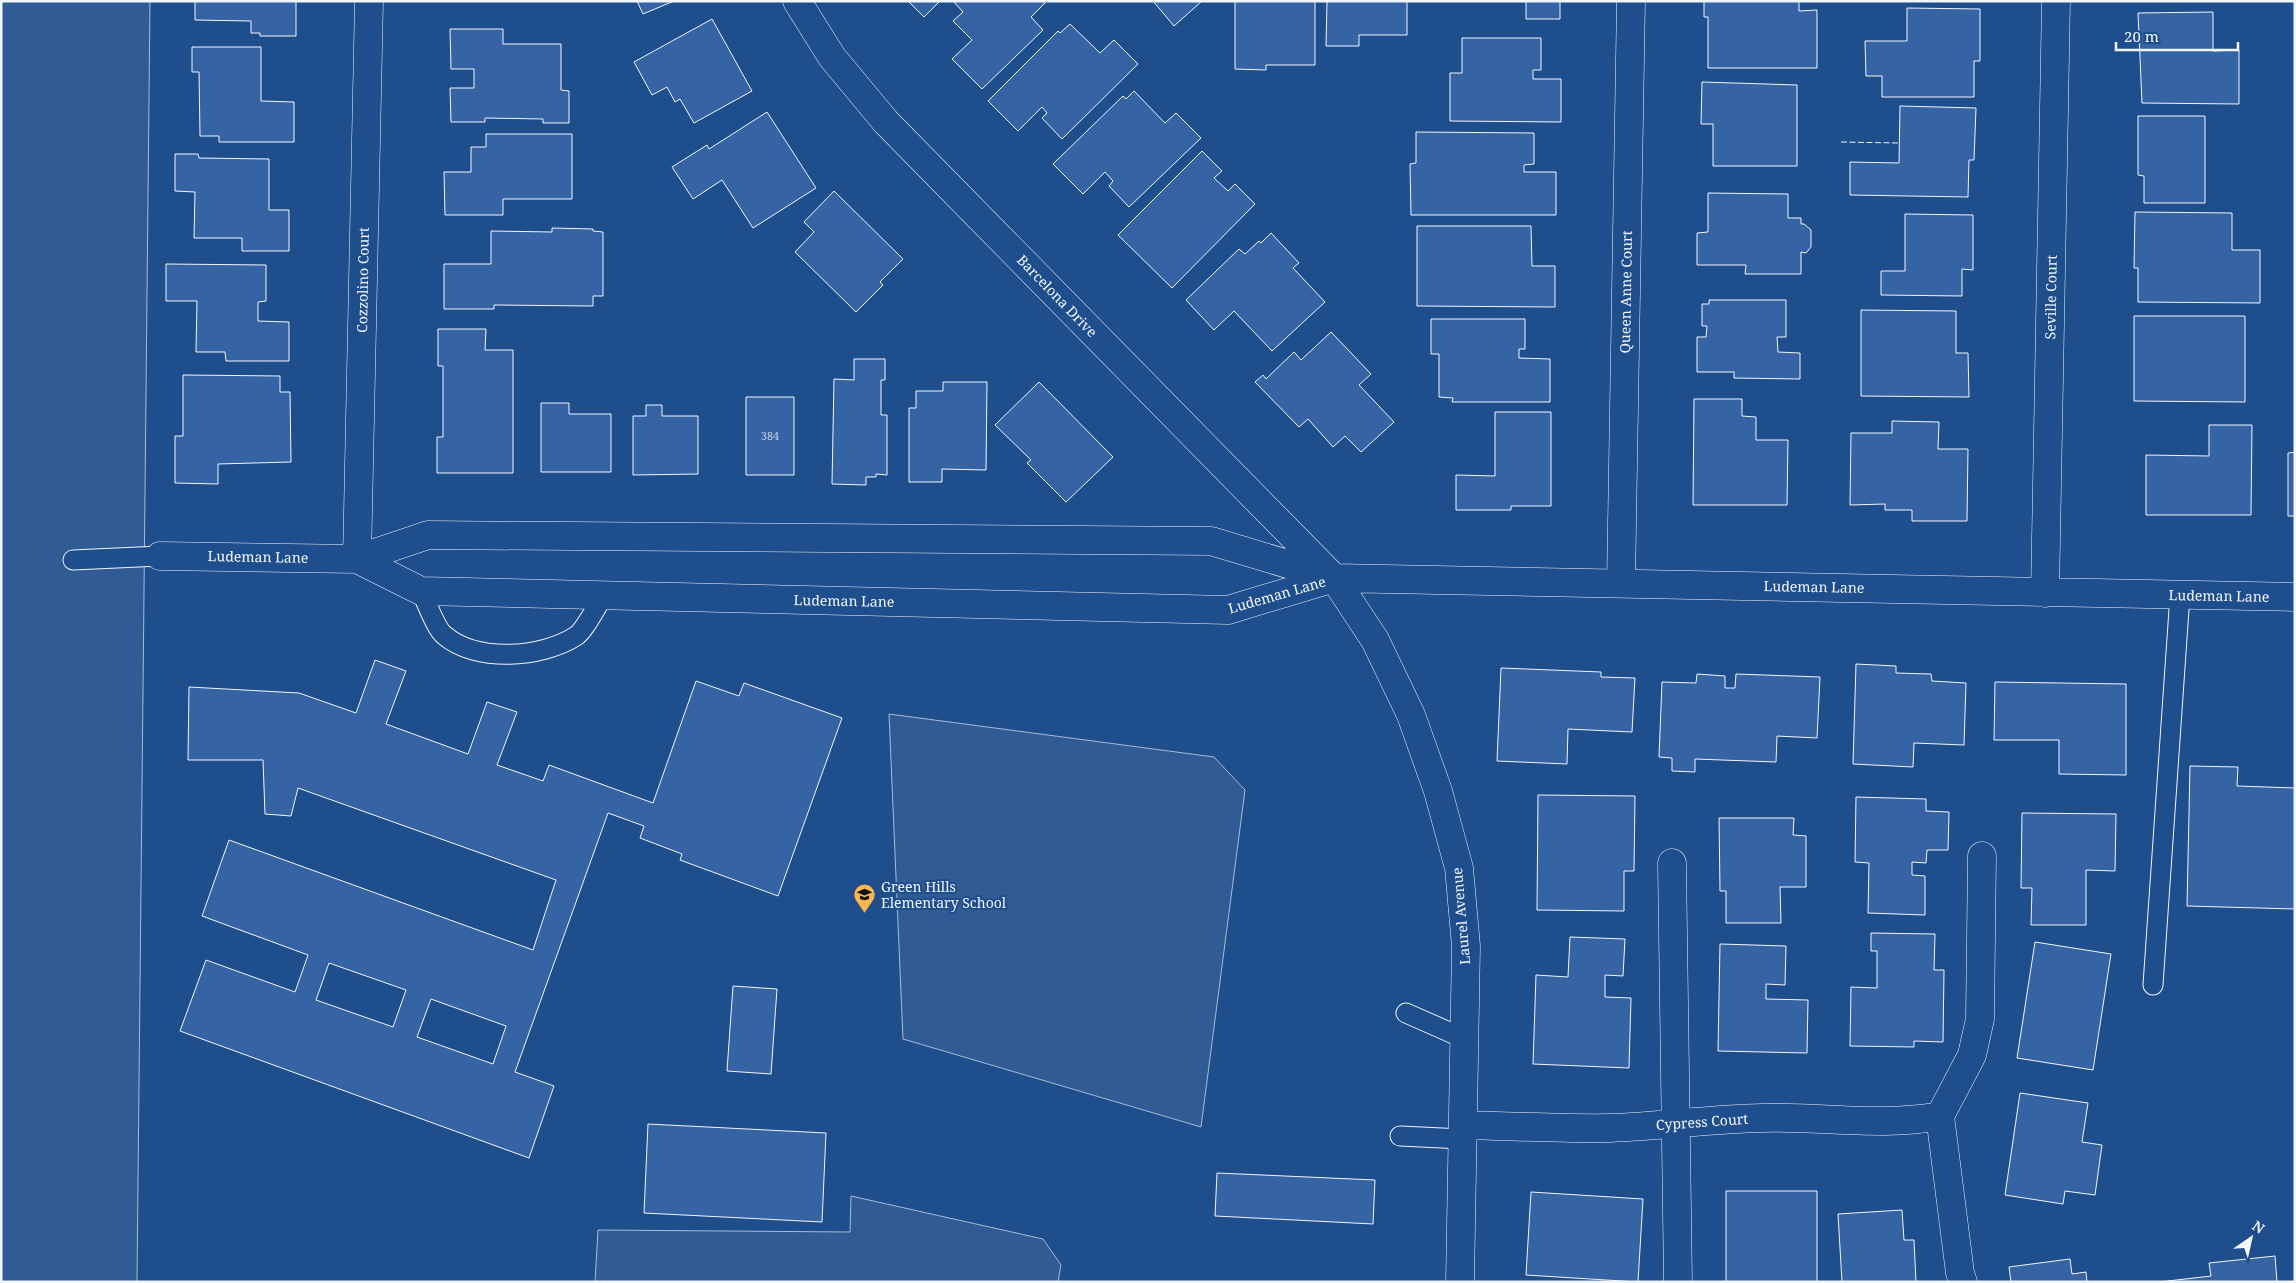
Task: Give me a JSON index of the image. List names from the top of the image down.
{
  "streets": {
    "street": [
      "Cozzolino Court",
      "Queen Anne Court",
      "Barcelona Drive",
      "Seville Court",
      "Ludeman Lane",
      "Laurel Avenue",
      "Cypress Court"
    ]
  },
  "crossings": [
    ["Cozzolino Court", "Ludeman Lane"],
    ["Queen Anne Court", "Ludeman Lane"],
    ["Barcelona Drive", "Ludeman Lane"],
    ["Barcelona Drive", "Laurel Avenue"],
    ["Seville Court", "Ludeman Lane"],
    ["Ludeman Lane", "Laurel Avenue"],
    ["Laurel Avenue", "Cypress Court"]
  ],
  "places": {
    "school or university": ["Green Hills Elementary School"]
  },
  "house_numbers": ["384"],
  "scale_bar": "20 m",
  "north": "top right"
}
